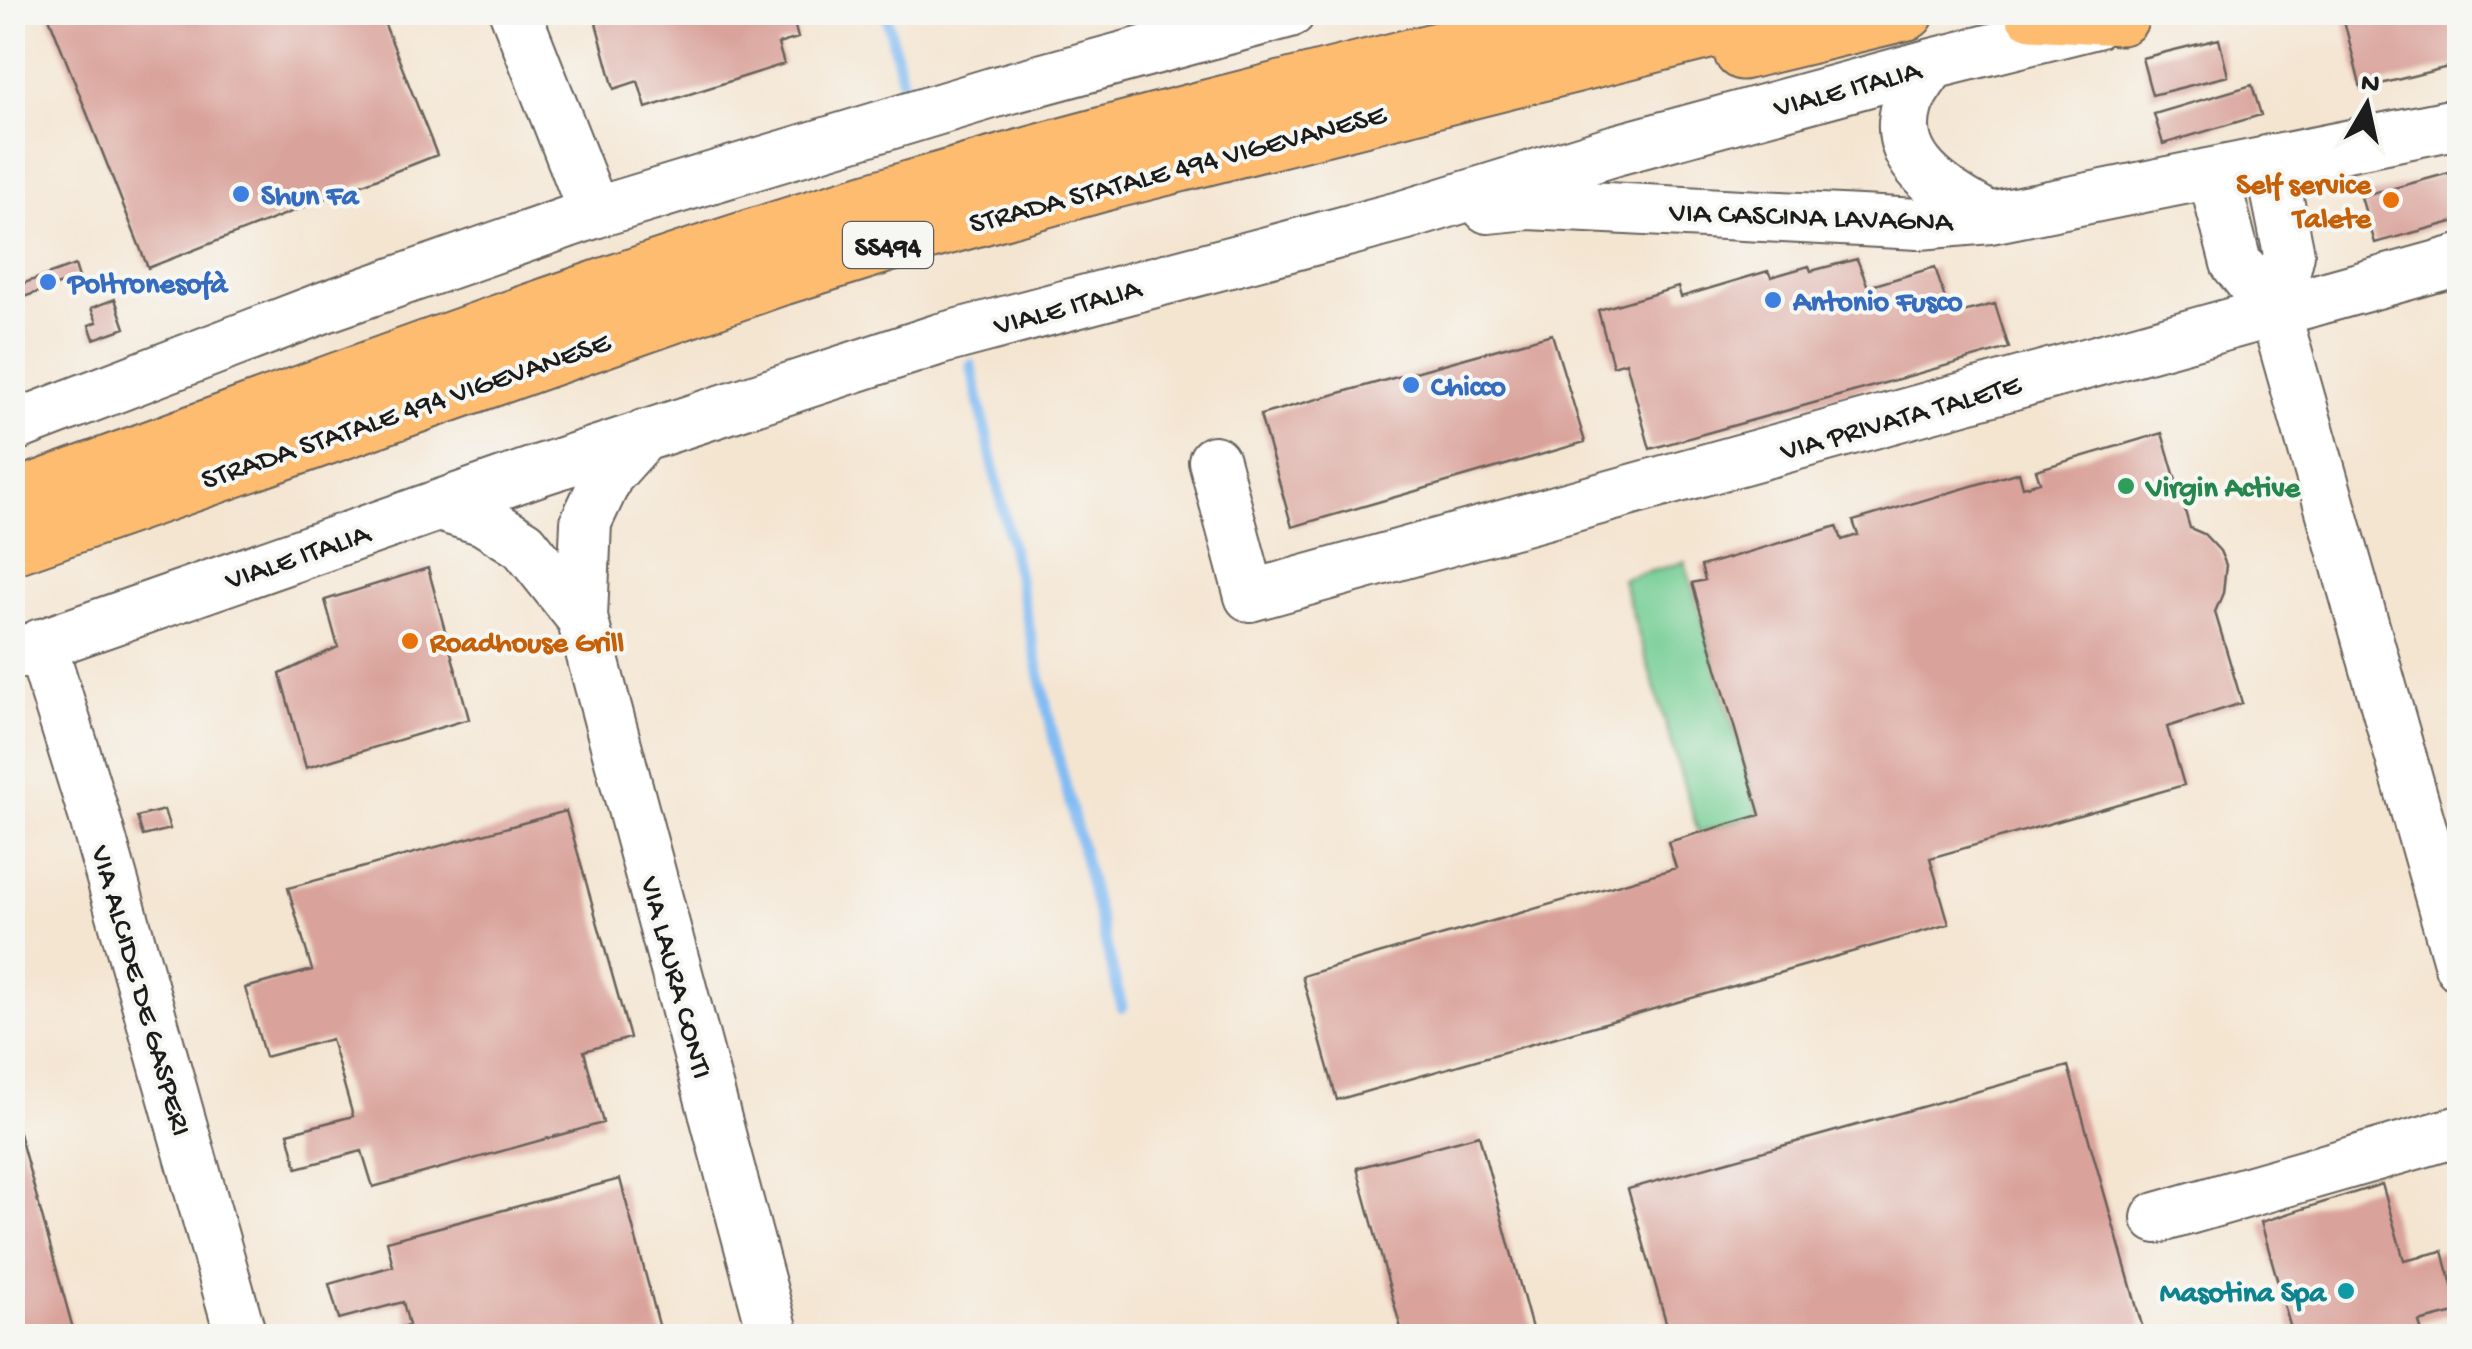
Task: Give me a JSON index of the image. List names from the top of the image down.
{
  "streets": {
    "main road": ["STRADA STATALE 494 VIGEVANESE", "SS494"],
    "street": [
      "VIALE ITALIA",
      "VIA CASCINA LAVAGNA",
      "VIA PRIVATA TALETE",
      "VIA LAURA CONTI",
      "VIA ALCIDE DE GASPERI"
    ]
  },
  "crossings": [
    ["VIALE ITALIA", "VIA CASCINA LAVAGNA"],
    ["VIALE ITALIA", "VIA LAURA CONTI"],
    ["VIALE ITALIA", "VIA ALCIDE DE GASPERI"]
  ],
  "places": [
    "Shun Fa",
    "Self service Talete",
    "Poltronesofà",
    "Antonio Fusco",
    "Chicco",
    "Virgin Active",
    "Roadhouse Grill",
    "Masotina Spa"
  ],
  "north": "top"
}
